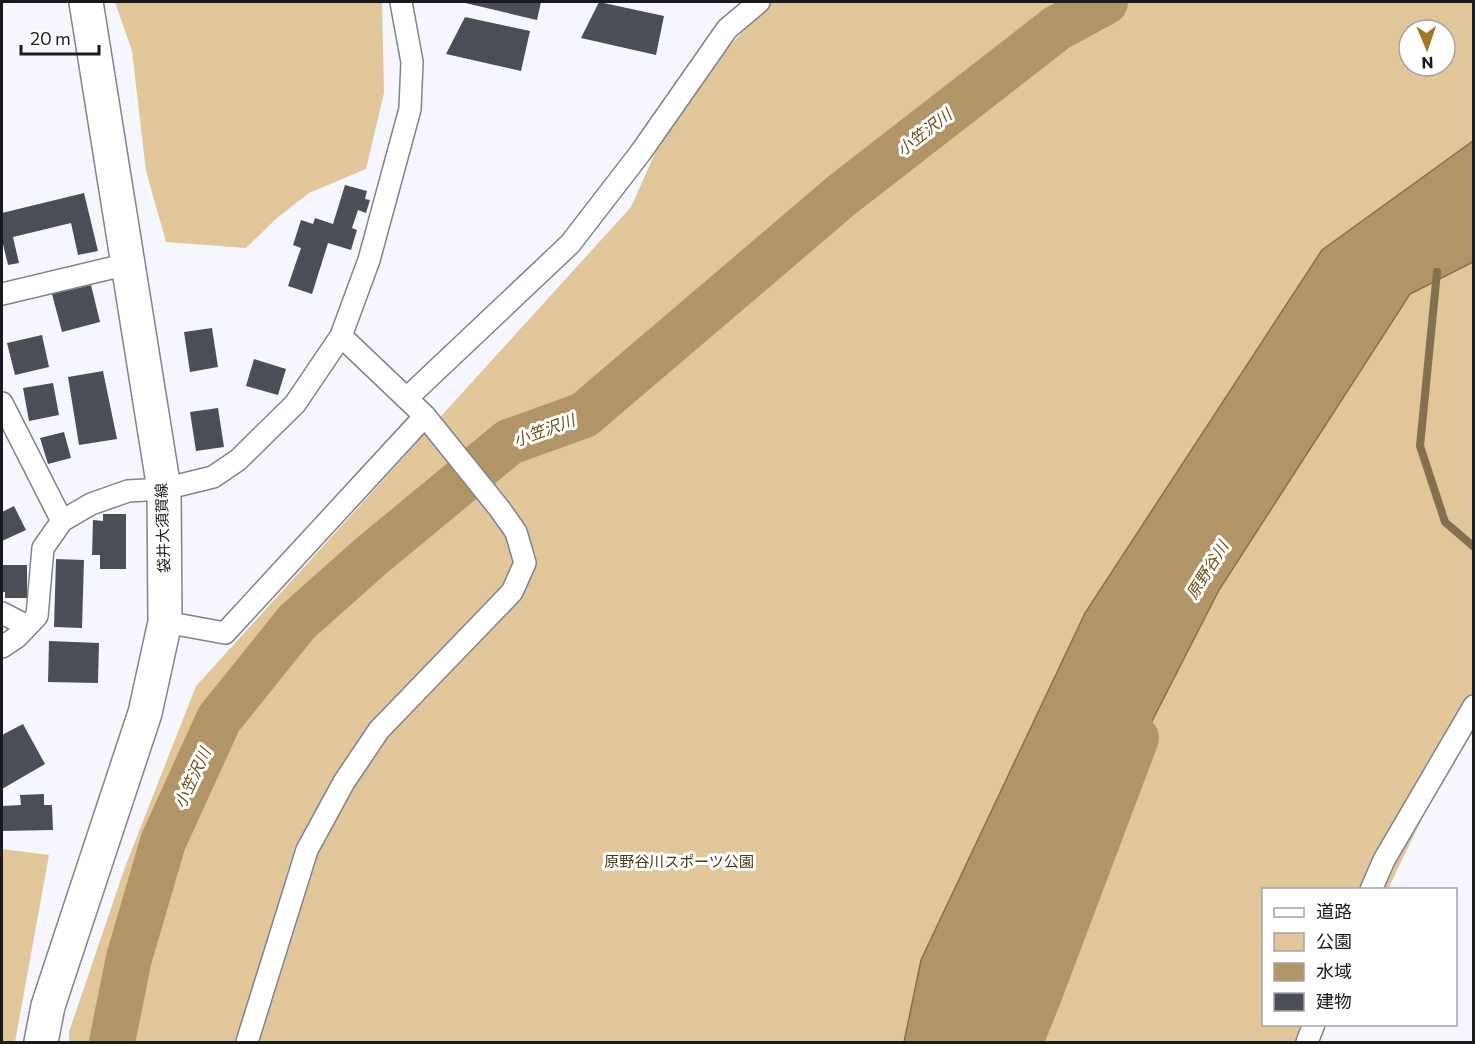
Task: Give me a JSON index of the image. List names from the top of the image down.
{
  "streets": {
    "main road": ["袋井大須賀線"]
  },
  "water": ["小笠沢川", "原野谷川"],
  "parks": ["原野谷川スポーツ公園"],
  "legend": [
    "道路",
    "公園",
    "水域",
    "建物"
  ],
  "scale_bar": "20 m",
  "north": "bottom"
}
